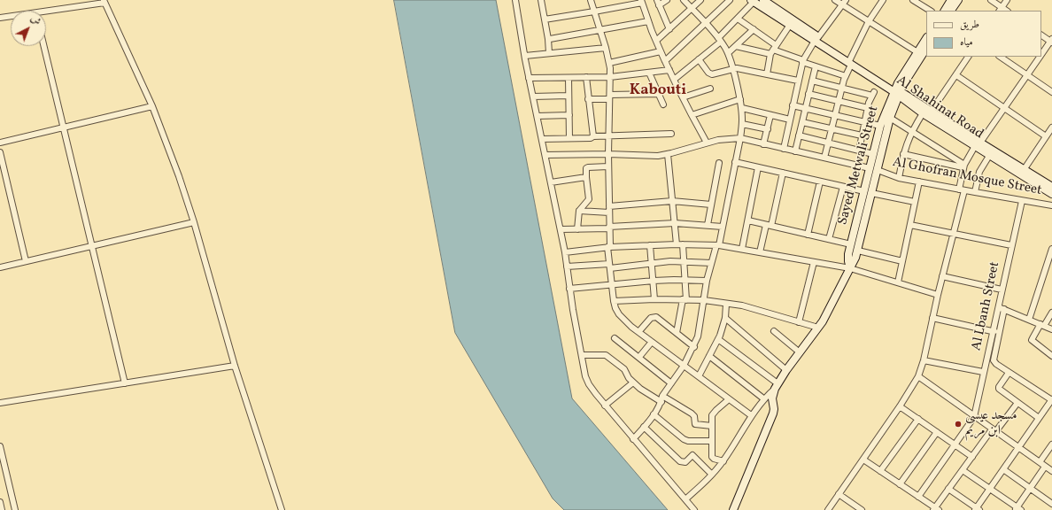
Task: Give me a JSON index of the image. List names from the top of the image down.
{
  "streets": {
    "street": [
      "Al Shahinat Road",
      "Sayed Metwali Street",
      "Al Ghofran Mosque Street",
      "Al Lbanh Street"
    ]
  },
  "crossings": [
    ["Al Shahinat Road", "Sayed Metwali Street"],
    ["Sayed Metwali Street", "Al Ghofran Mosque Street"],
    ["Al Ghofran Mosque Street", "Al Lbanh Street"]
  ],
  "districts": ["Kabouti"],
  "places": ["مسجد عيسى ابن مريم"],
  "legend": ["طريق", "مياه"],
  "north": "top right"
}
